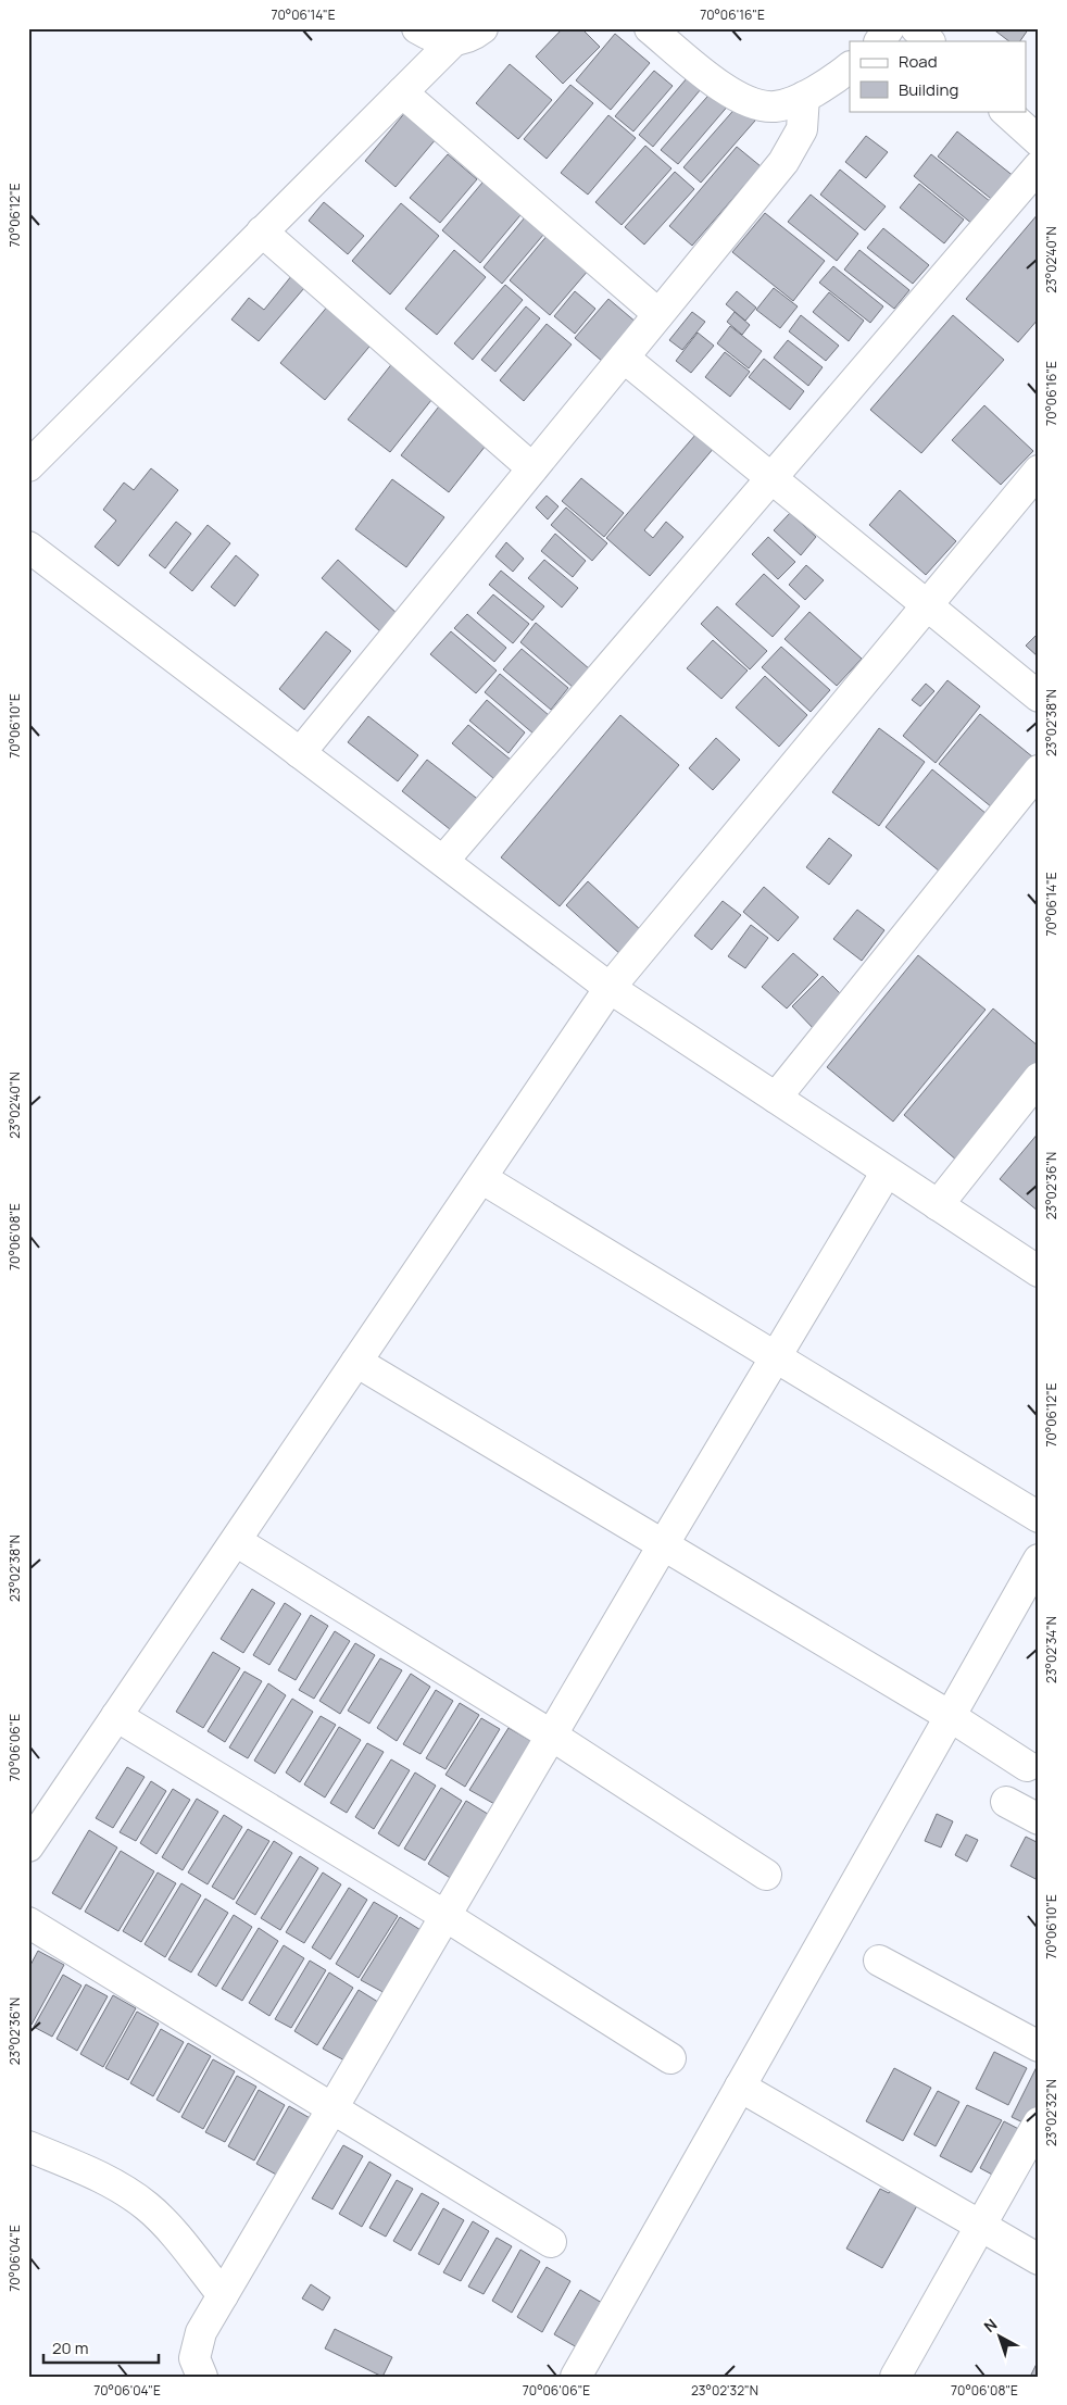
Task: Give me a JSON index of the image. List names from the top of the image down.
{
  "legend": ["Road", "Building"],
  "scale_bar": "20 m",
  "north": "top left",
  "coordinates": [
    "70°06'14\"E",
    "70°06'16\"E",
    "70°06'12\"E",
    "23°02'40\"N",
    "23°02'38\"N",
    "70°06'10\"E",
    "23°02'36\"N",
    "70°06'08\"E",
    "23°02'34\"N",
    "70°06'06\"E",
    "23°02'32\"N",
    "70°06'04\"E"
  ]
}
